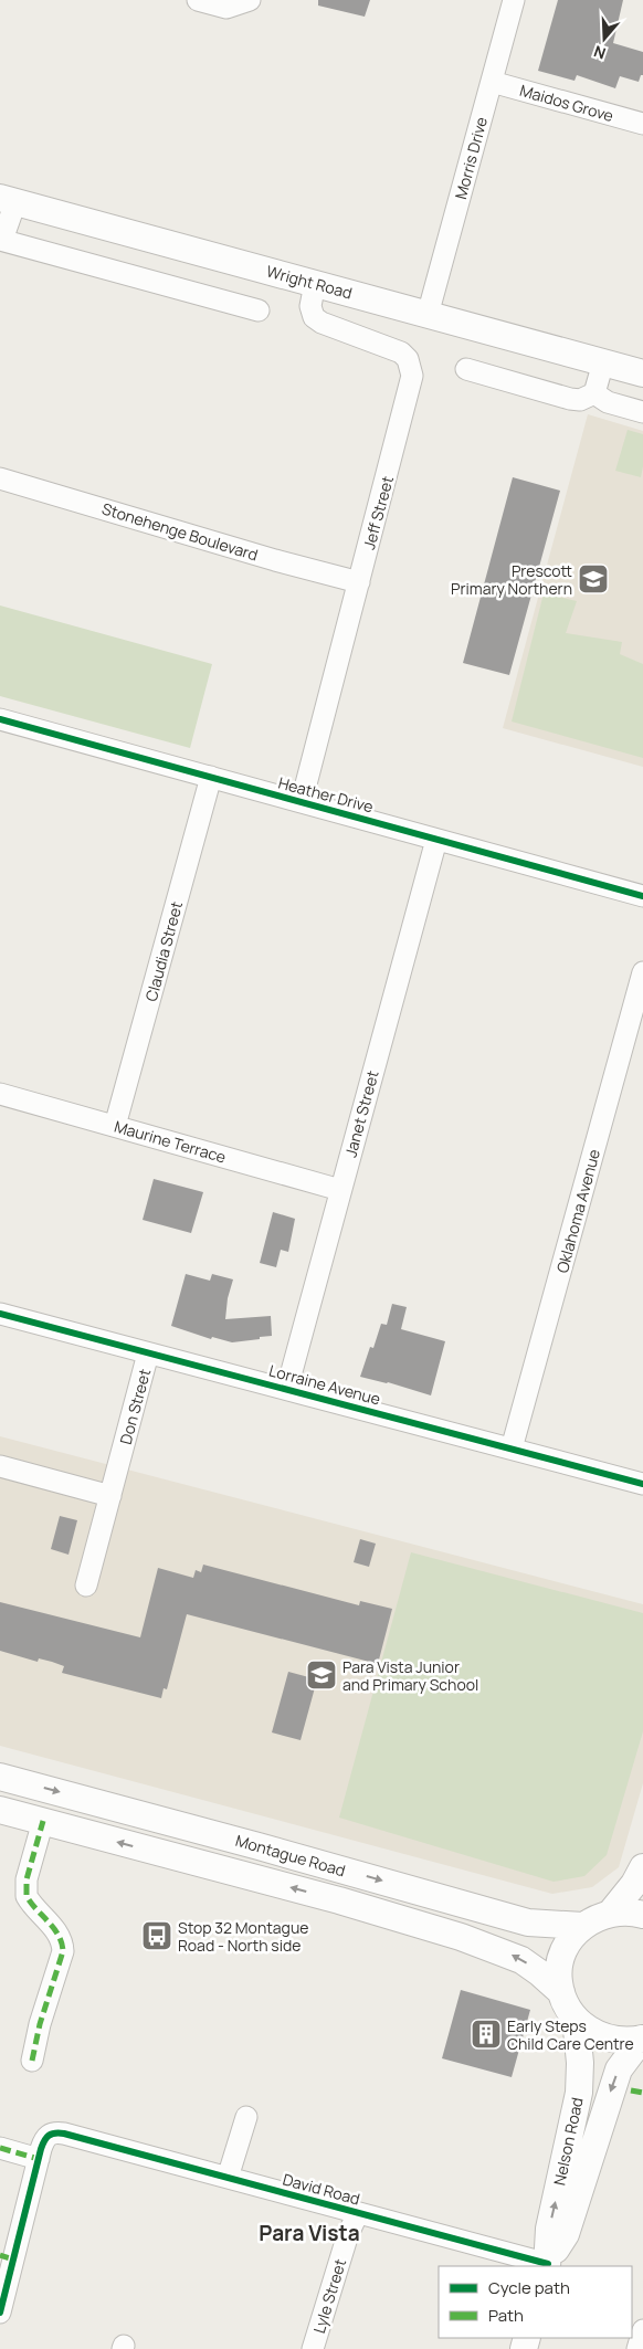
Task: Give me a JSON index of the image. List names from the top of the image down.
{
  "streets": {
    "main road": ["Wright Road", "Montague Road", "Nelson Road"],
    "street": [
      "Maidos Grove",
      "Morris Drive",
      "Jeff Street",
      "Stonehenge Boulevard",
      "Heather Drive",
      "Claudia Street",
      "Janet Street",
      "Maurine Terrace",
      "Oklahoma Avenue",
      "Lorraine Avenue",
      "Don Street",
      "David Road",
      "Lyle Street"
    ]
  },
  "crossings": [
    ["Maidos Grove", "Morris Drive"],
    ["Morris Drive", "Wright Road"],
    ["Wright Road", "Jeff Street"],
    ["Jeff Street", "Stonehenge Boulevard"],
    ["Jeff Street", "Heather Drive"],
    ["Heather Drive", "Claudia Street"],
    ["Heather Drive", "Janet Street"],
    ["Claudia Street", "Maurine Terrace"],
    ["Janet Street", "Maurine Terrace"],
    ["Janet Street", "Lorraine Avenue"],
    ["Oklahoma Avenue", "Lorraine Avenue"],
    ["Lorraine Avenue", "Don Street"],
    ["Nelson Road", "David Road"],
    ["David Road", "Lyle Street"]
  ],
  "districts": ["Para Vista"],
  "places": {
    "school or university": ["Prescott Primary Northern", "Para Vista Junior and Primary School"],
    "bus stop": ["Stop 32 Montague Road - North side"],
    "building": ["Early Steps Child Care Centre"]
  },
  "legend": ["Cycle path", "Path"],
  "north": "bottom"
}
